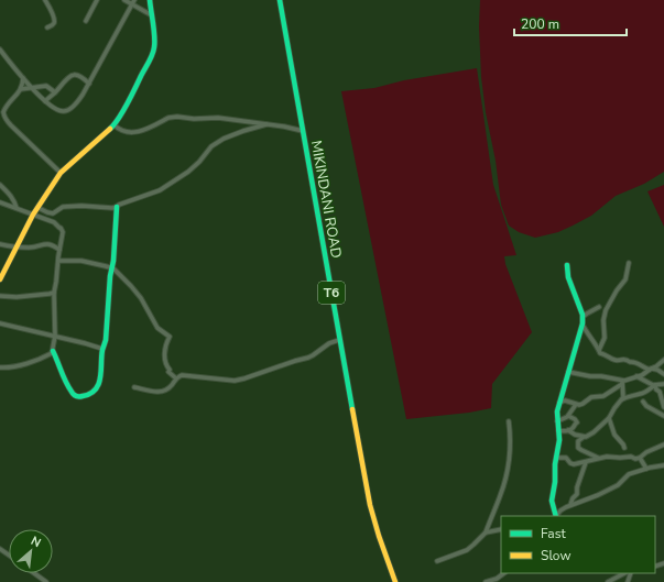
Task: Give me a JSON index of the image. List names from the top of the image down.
{
  "streets": {
    "main road": ["MIKINDANI ROAD", "T6"]
  },
  "legend": ["Fast", "Slow"],
  "scale_bar": "200 m",
  "north": "top right"
}
